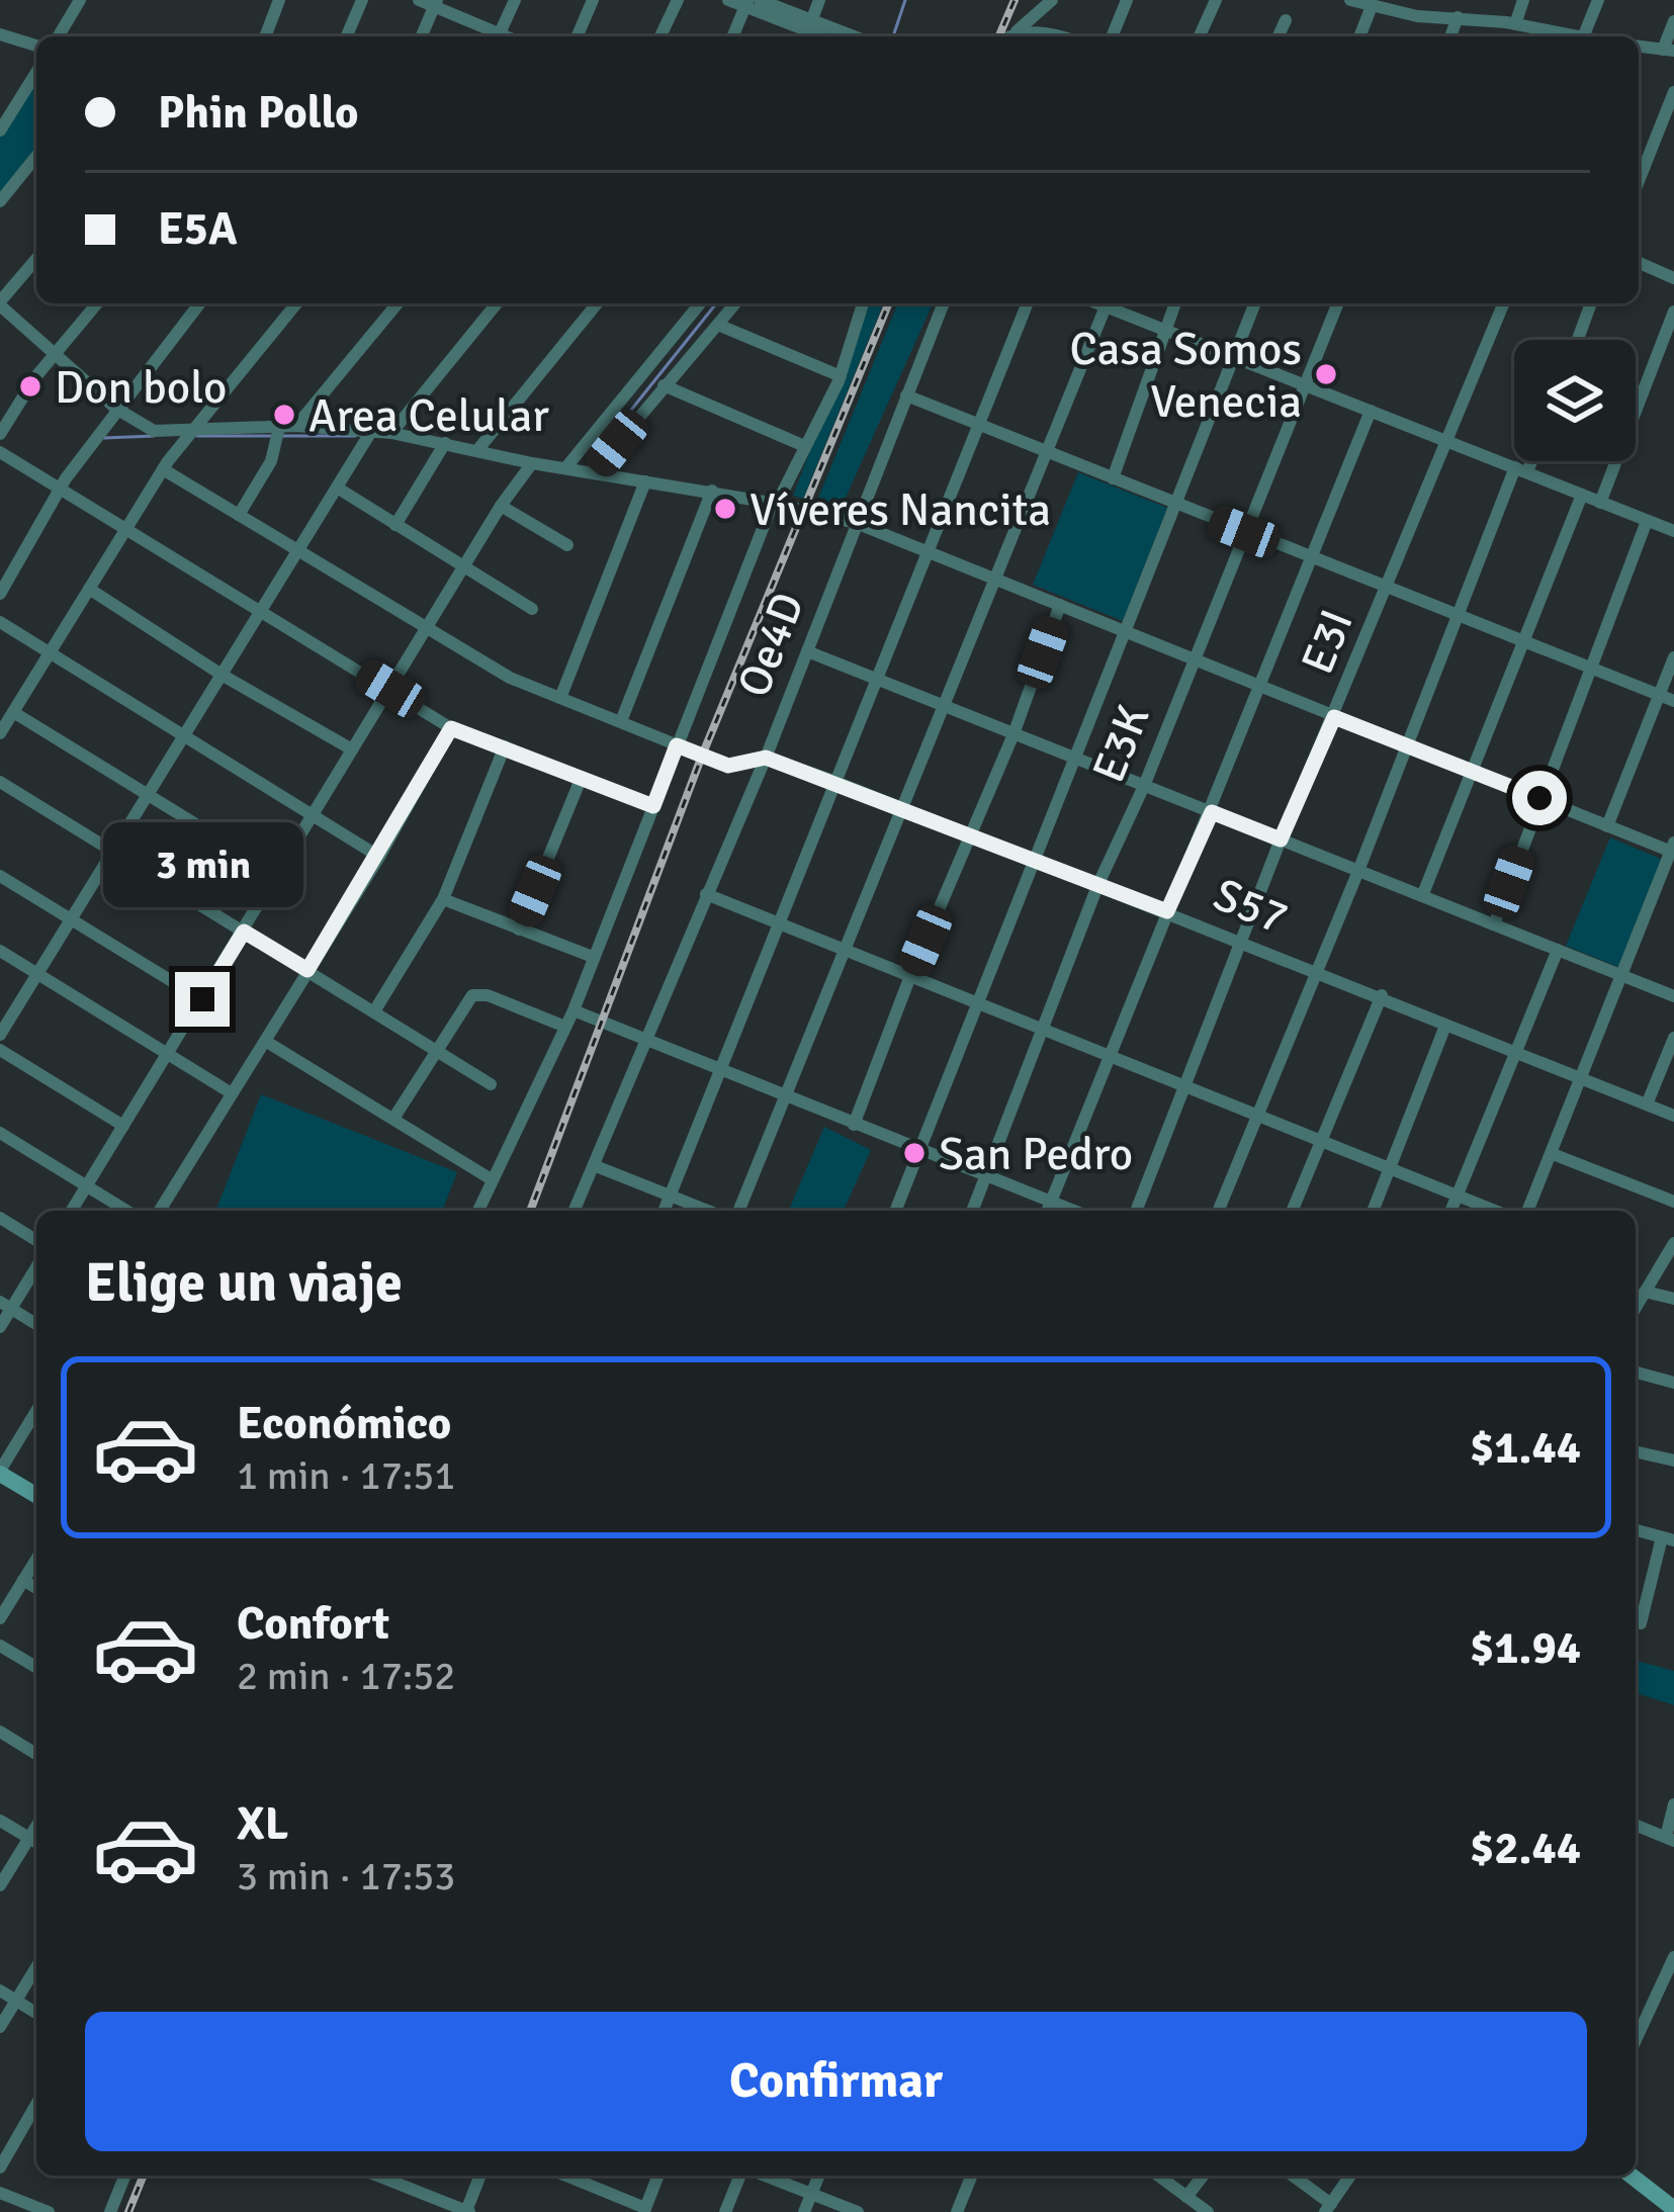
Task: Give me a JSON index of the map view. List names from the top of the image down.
{
  "streets": {
    "street": [
      "E3I",
      "Oe4D",
      "E3K",
      "S57"
    ]
  },
  "crossings": [
    ["E3I", "S57"],
    ["Oe4D", "S57"],
    ["E3K", "S57"]
  ],
  "places": [
    "Casa Somos Venecia",
    "Don bolo",
    "Area Celular",
    "Víveres Nancita",
    "San Pedro"
  ],
  "page": {
    "banner": ["Phin Pollo", "E5A"],
    "bubble": "3 min",
    "heading": "Elige un viaje",
    "list": [
      {
        "name": "Económico",
        "note": "1 min · 17:51",
        "value": "$1.44"
      },
      {
        "name": "Confort",
        "note": "2 min · 17:52",
        "value": "$1.94"
      },
      {
        "name": "XL",
        "note": "3 min · 17:53",
        "value": "$2.44"
      }
    ],
    "buttons": "Confirmar"
  }
}
